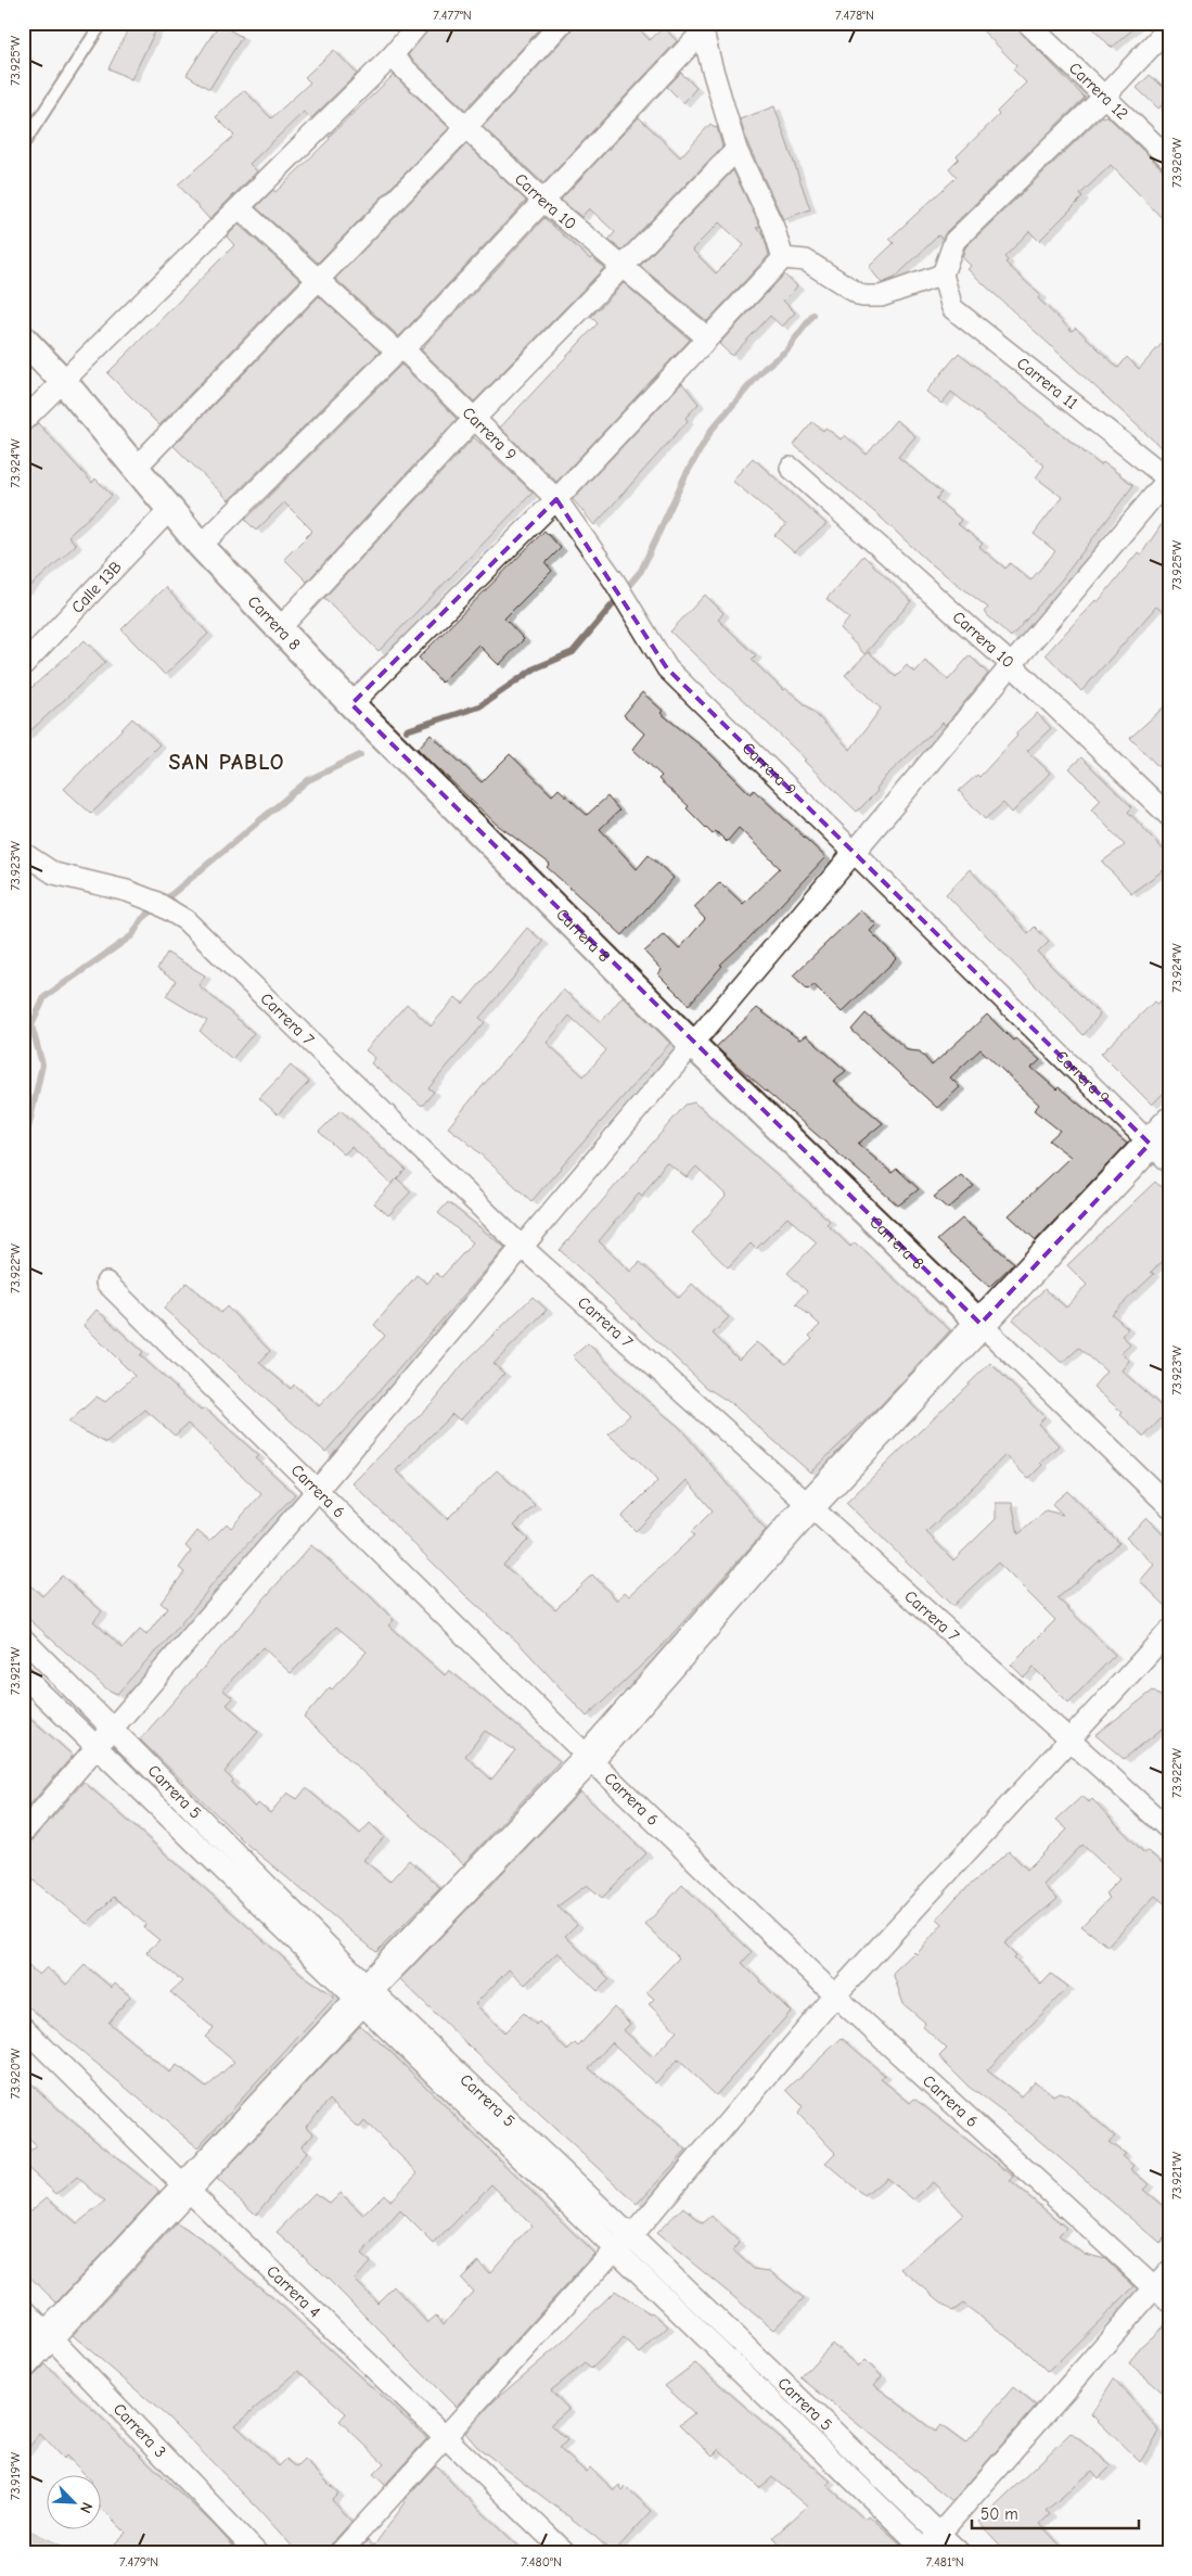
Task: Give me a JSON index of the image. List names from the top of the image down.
{
  "streets": {
    "street": [
      "Carrera 12",
      "Carrera 10",
      "Carrera 11",
      "Carrera 9",
      "Calle 13B",
      "Carrera 8",
      "Carrera 7",
      "Carrera 6",
      "Carrera 5",
      "Carrera 4",
      "Carrera 3"
    ]
  },
  "crossings": [
    ["Calle 13B", "Carrera 8"]
  ],
  "districts": ["SAN PABLO"],
  "scale_bar": "50 m",
  "north": "bottom right",
  "coordinates": [
    "7.477°N",
    "7.478°N",
    "73.925°W",
    "73.926°W",
    "73.924°W",
    "73.923°W",
    "73.922°W",
    "73.921°W",
    "73.920°W",
    "73.919°W",
    "7.479°N",
    "7.480°N",
    "7.481°N"
  ]
}
